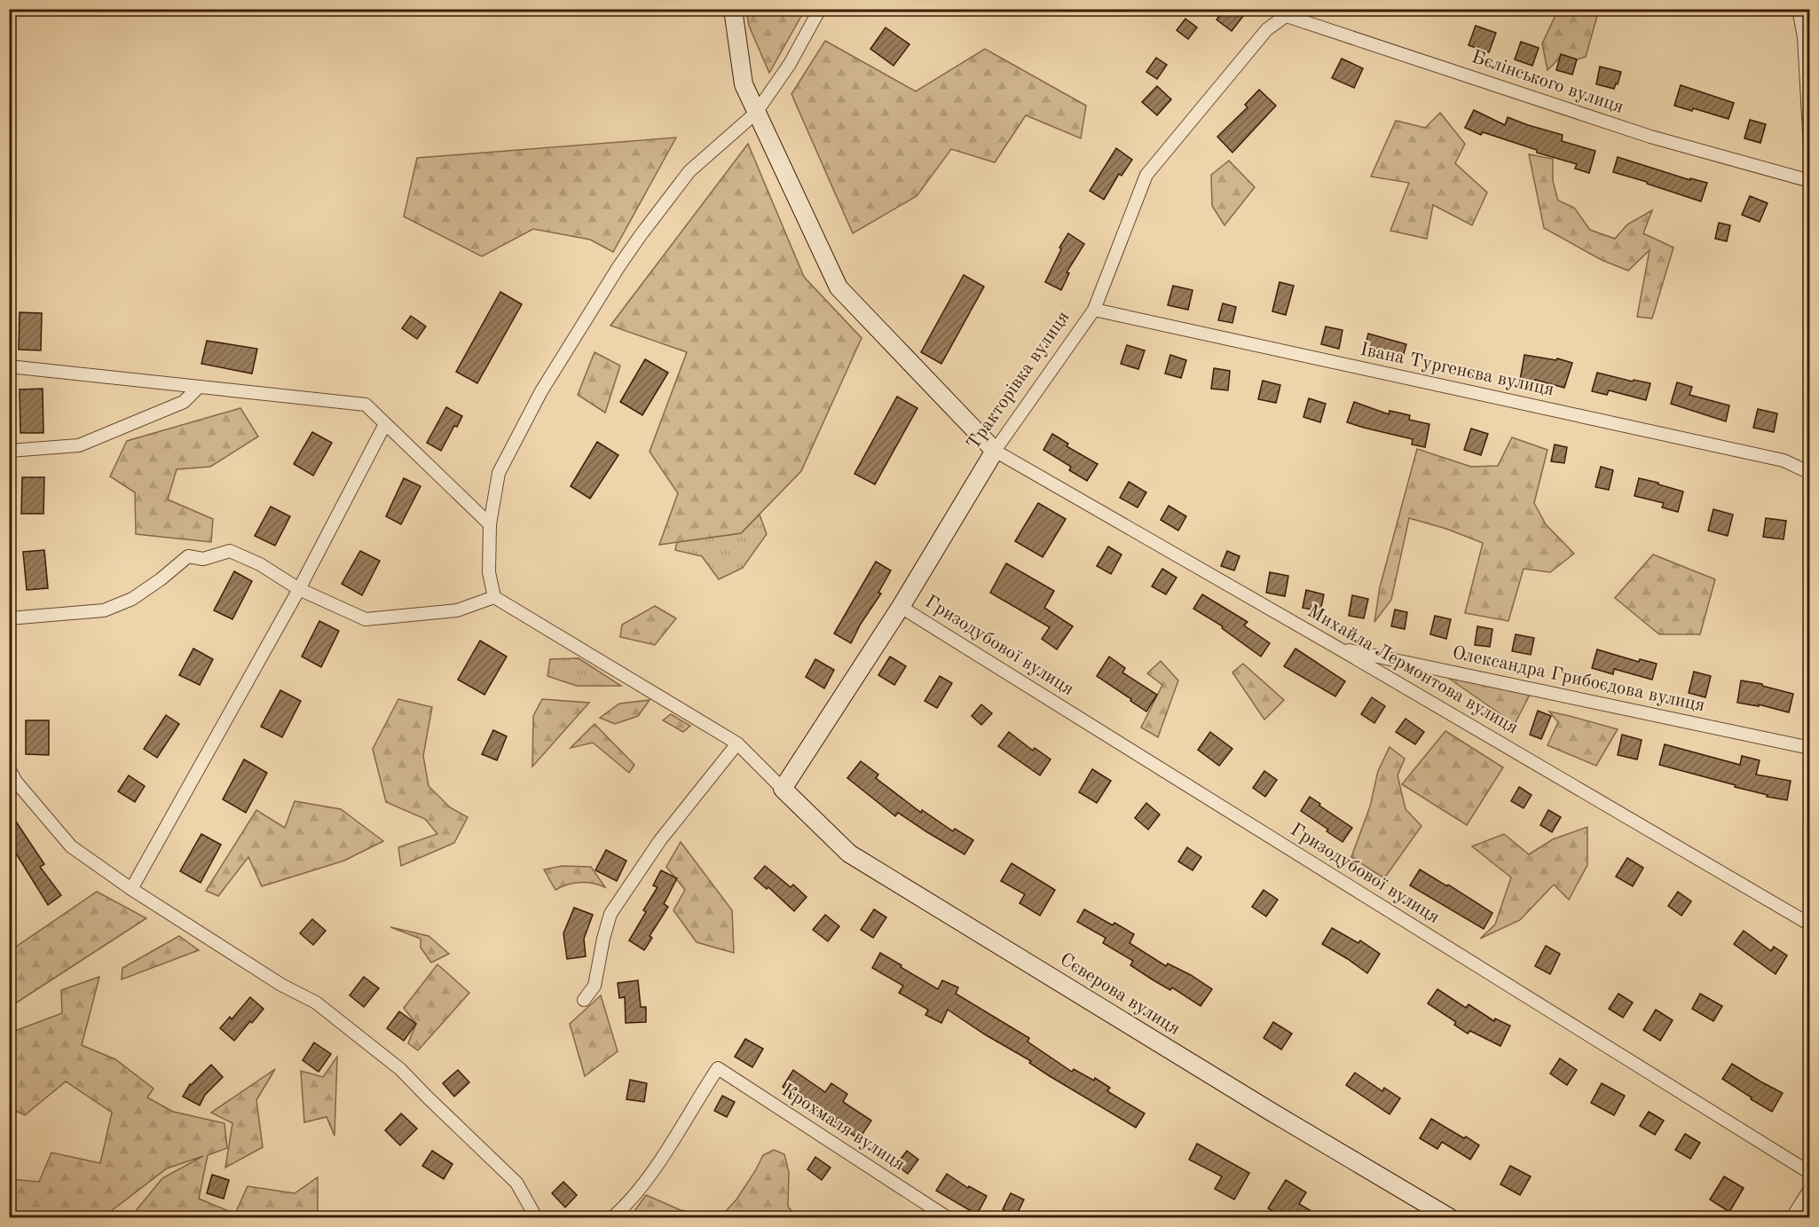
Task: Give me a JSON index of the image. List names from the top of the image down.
{
  "streets": {
    "main road": ["Тракторівка вулиця", "Сєверова вулиця"],
    "street": [
      "Бєлінського вулиця",
      "Івана Тургенєва вулиця",
      "Гризодубової вулиця",
      "Михайла Лермонтова вулиця",
      "Олександра Грибоєдова вулиця",
      "Крохмаля вулиця"
    ]
  },
  "crossings": [
    ["Бєлінського вулиця", "Тракторівка вулиця"],
    ["Івана Тургенєва вулиця", "Тракторівка вулиця"],
    ["Тракторівка вулиця", "Гризодубової вулиця"],
    ["Тракторівка вулиця", "Михайла Лермонтова вулиця"],
    ["Тракторівка вулиця", "Сєверова вулиця"],
    ["Михайла Лермонтова вулиця", "Олександра Грибоєдова вулиця"]
  ]
}
